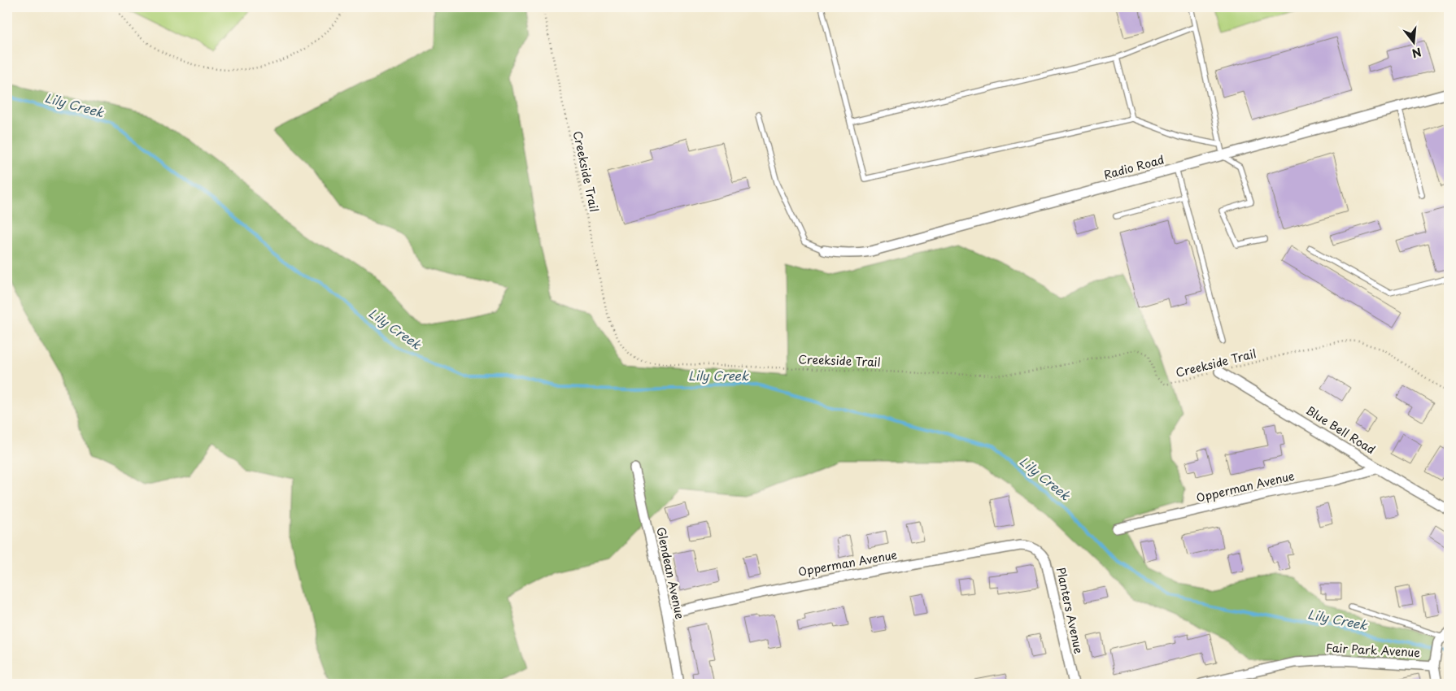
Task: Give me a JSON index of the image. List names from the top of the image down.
{
  "streets": {
    "street": [
      "Radio Road",
      "Blue Bell Road",
      "Opperman Avenue",
      "Glendean Avenue",
      "Planters Avenue",
      "Fair Park Avenue"
    ],
    "path": ["Creekside Trail"]
  },
  "crossings": [
    ["Creekside Trail", "Blue Bell Road"],
    ["Blue Bell Road", "Opperman Avenue"],
    ["Opperman Avenue", "Glendean Avenue"],
    ["Opperman Avenue", "Planters Avenue"]
  ],
  "water": ["Lily Creek"],
  "north": "bottom"
}
